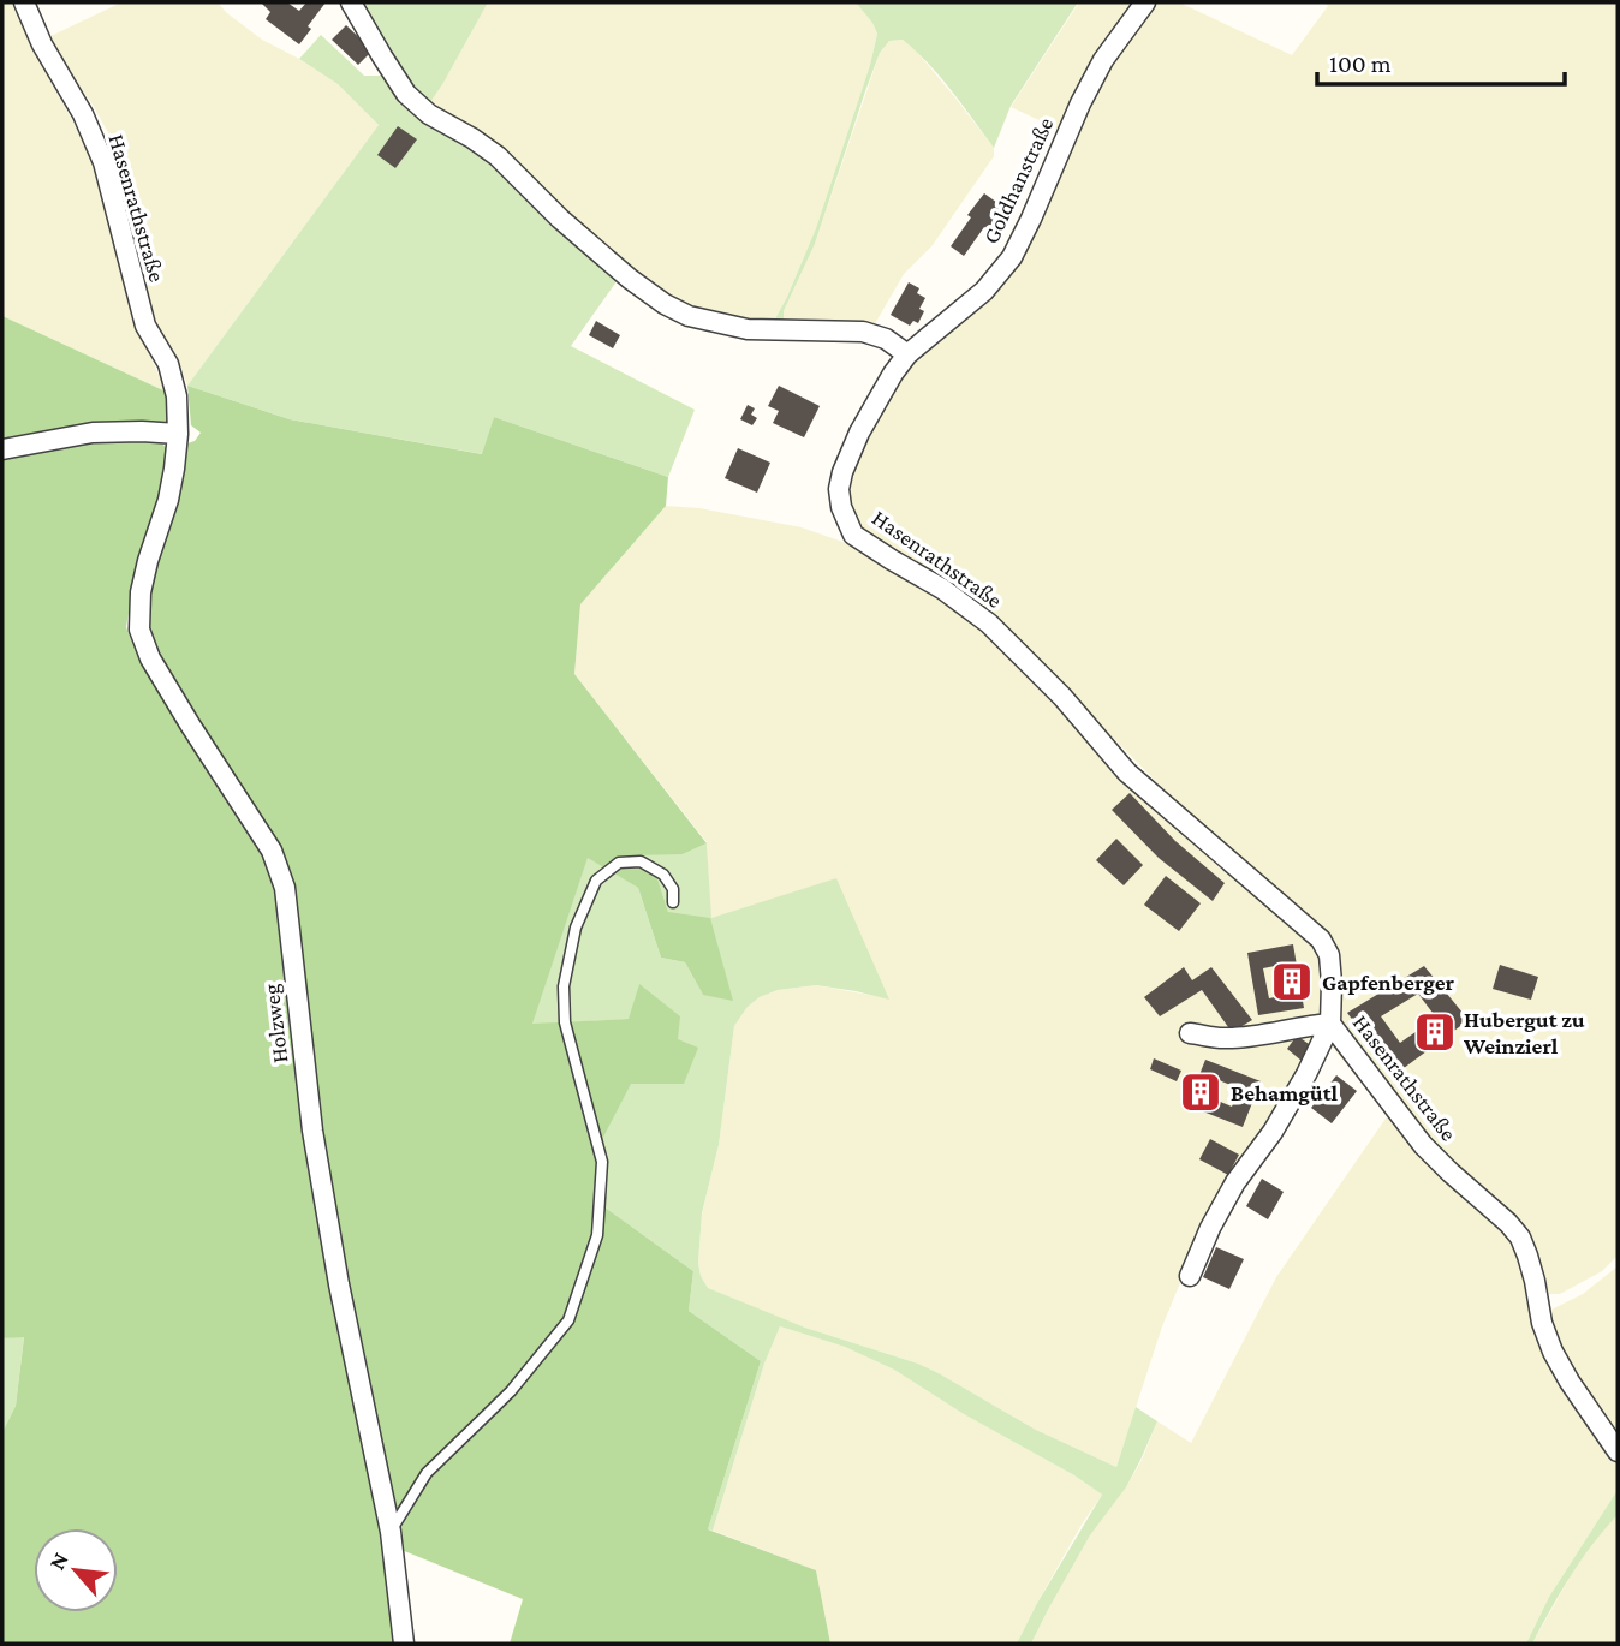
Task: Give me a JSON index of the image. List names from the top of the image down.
{
  "streets": {
    "street": ["Goldhanstraße", "Hasenrathstraße", "Holzweg"]
  },
  "crossings": [
    ["Goldhanstraße", "Hasenrathstraße"],
    ["Hasenrathstraße", "Holzweg"]
  ],
  "places": {
    "building": ["Gapfenberger", "Hubergut zu Weinzierl", "Behamgütl"]
  },
  "scale_bar": "100 m",
  "north": "top left"
}
